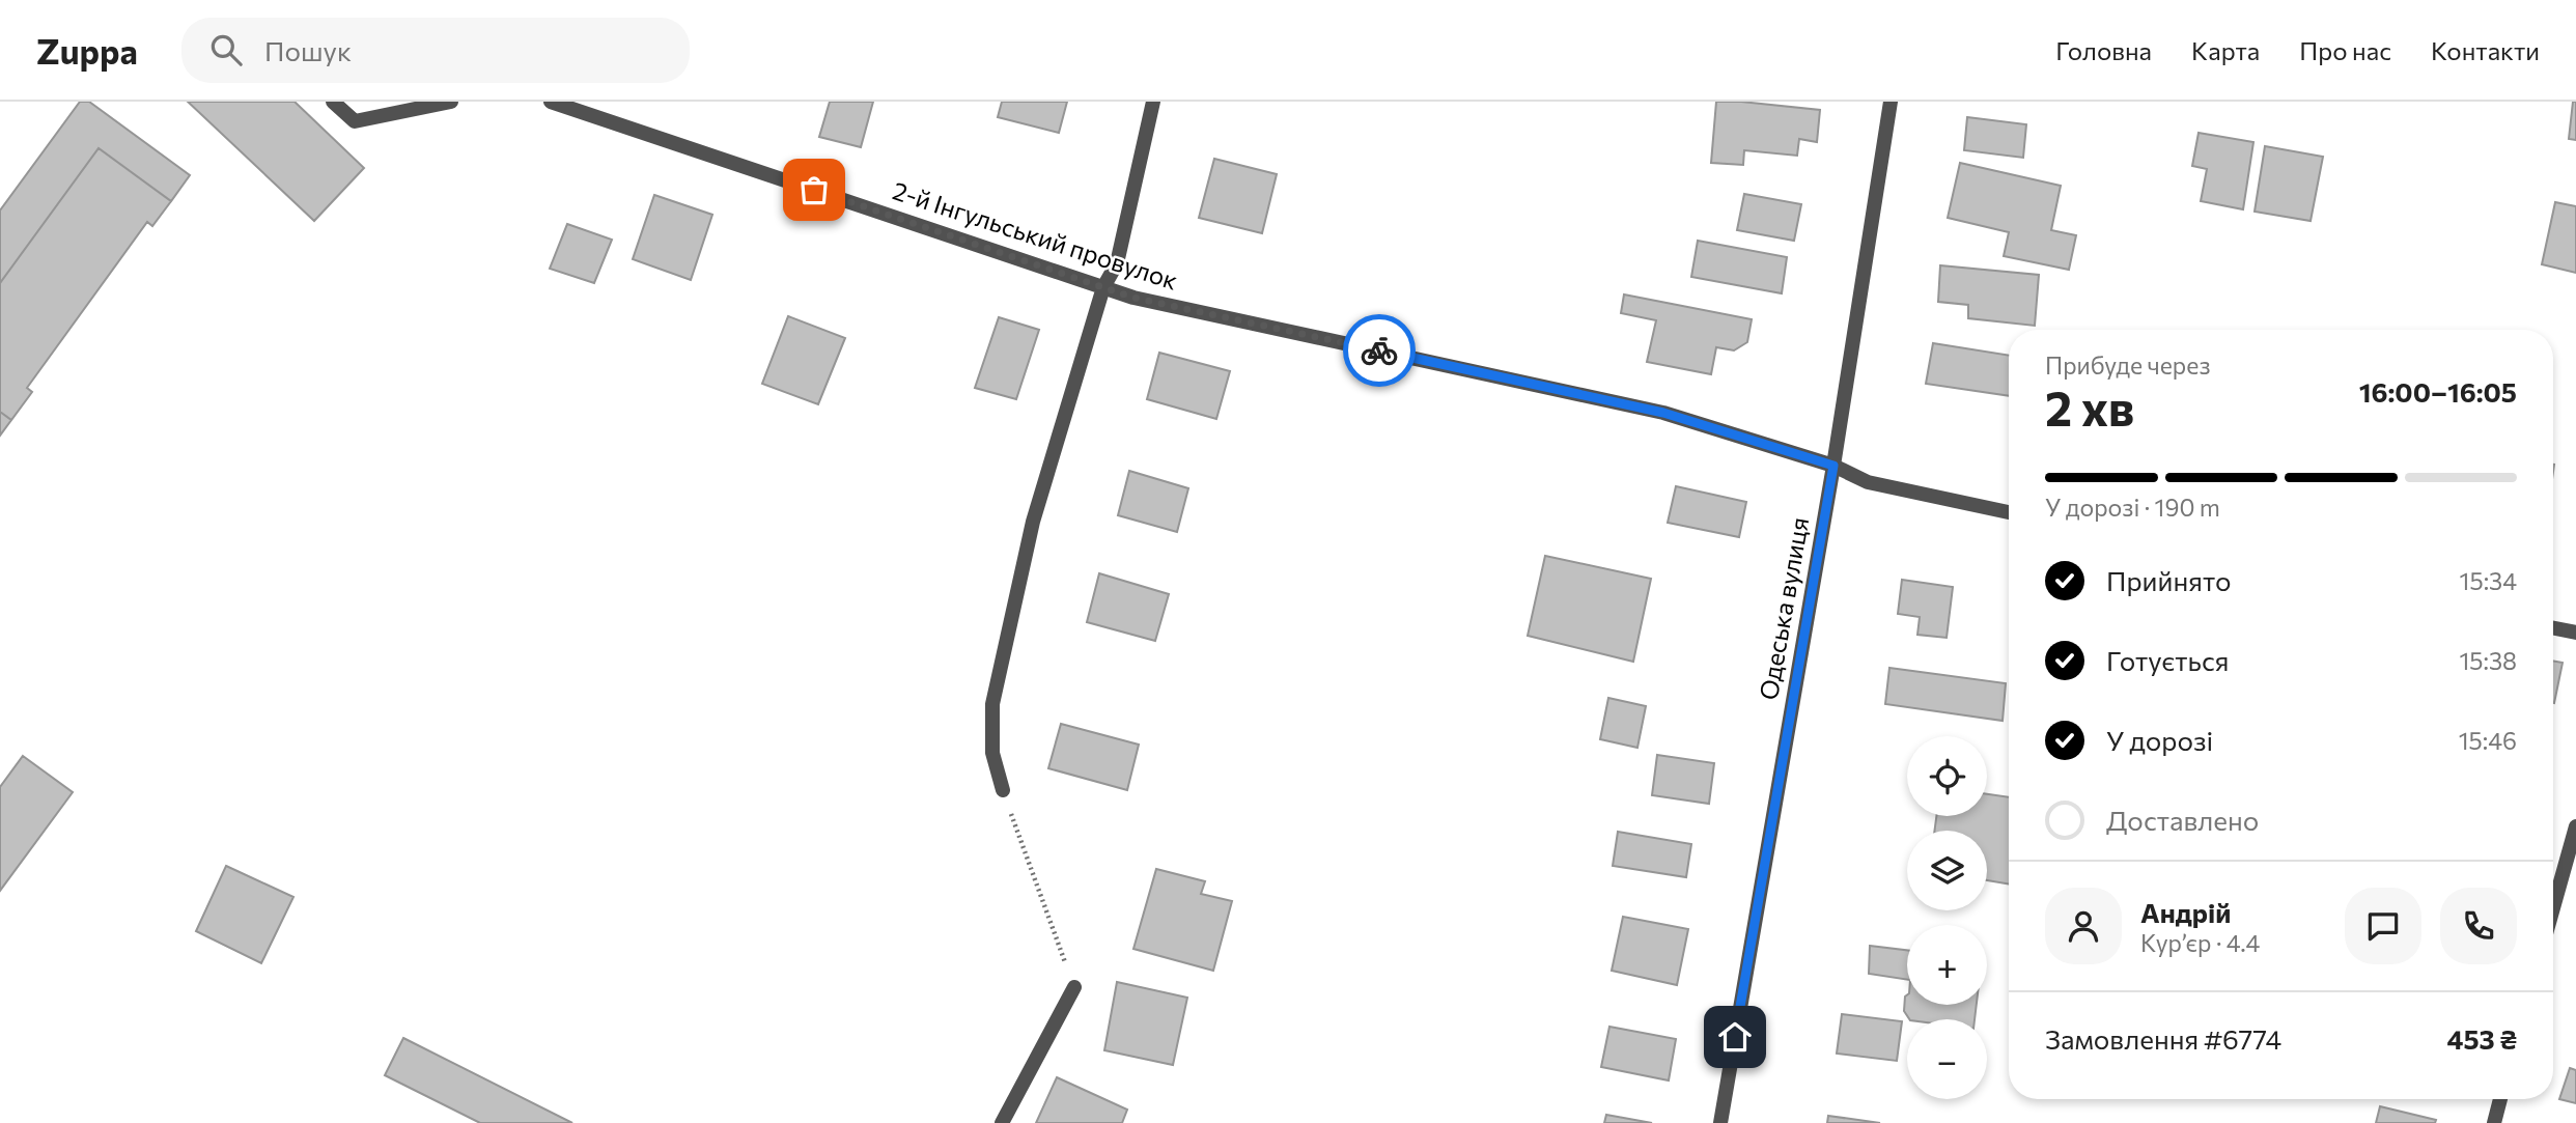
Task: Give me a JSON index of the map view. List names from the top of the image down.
{
  "streets": {
    "street": ["2-й Інгульський провулок", "Одеська вулиця"]
  },
  "crossings": [
    ["2-й Інгульський провулок", "Одеська вулиця"]
  ],
  "page": {
    "header": "Zuppa",
    "search": "Пошук",
    "nav": [
      "Головна",
      "Карта",
      "Про нас",
      "Контакти"
    ],
    "heading": ["2 хв", "Прибуде через", "16:00–16:05"],
    "panel": [
      "Андрій",
      "Кур’єр · 4.4",
      "Замовлення #6774",
      "453 ₴"
    ],
    "bar": "У дорозі · 190 m",
    "list": [
      ["Прийнято", "15:34"],
      ["Готується", "15:38"],
      ["У дорозі", "15:46"],
      "Доставлено"
    ],
    "map_buttons": ["+", "−"]
  }
}
